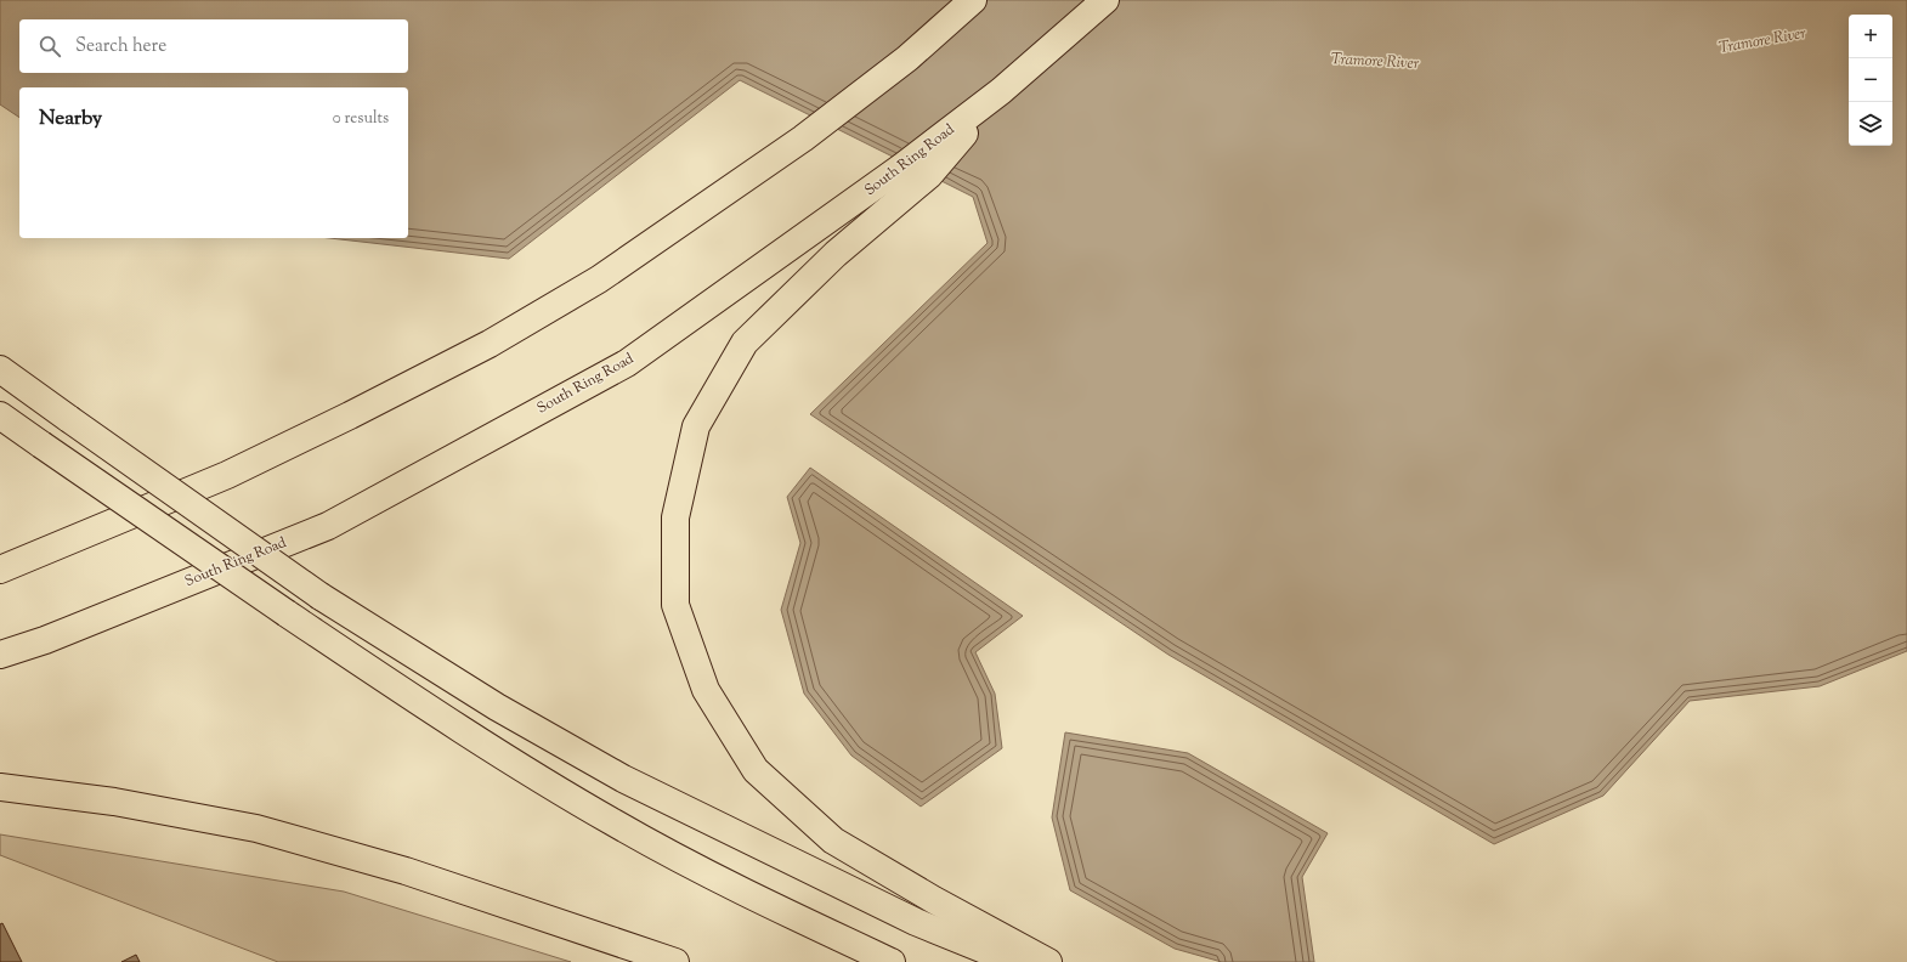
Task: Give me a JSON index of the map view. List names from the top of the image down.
{
  "streets": {
    "highway": ["South Ring Road"]
  },
  "water": ["Tramore River"],
  "page": {
    "map_buttons": ["+", "−"],
    "search": "Search here",
    "heading": ["Nearby", "0 results"]
  }
}
